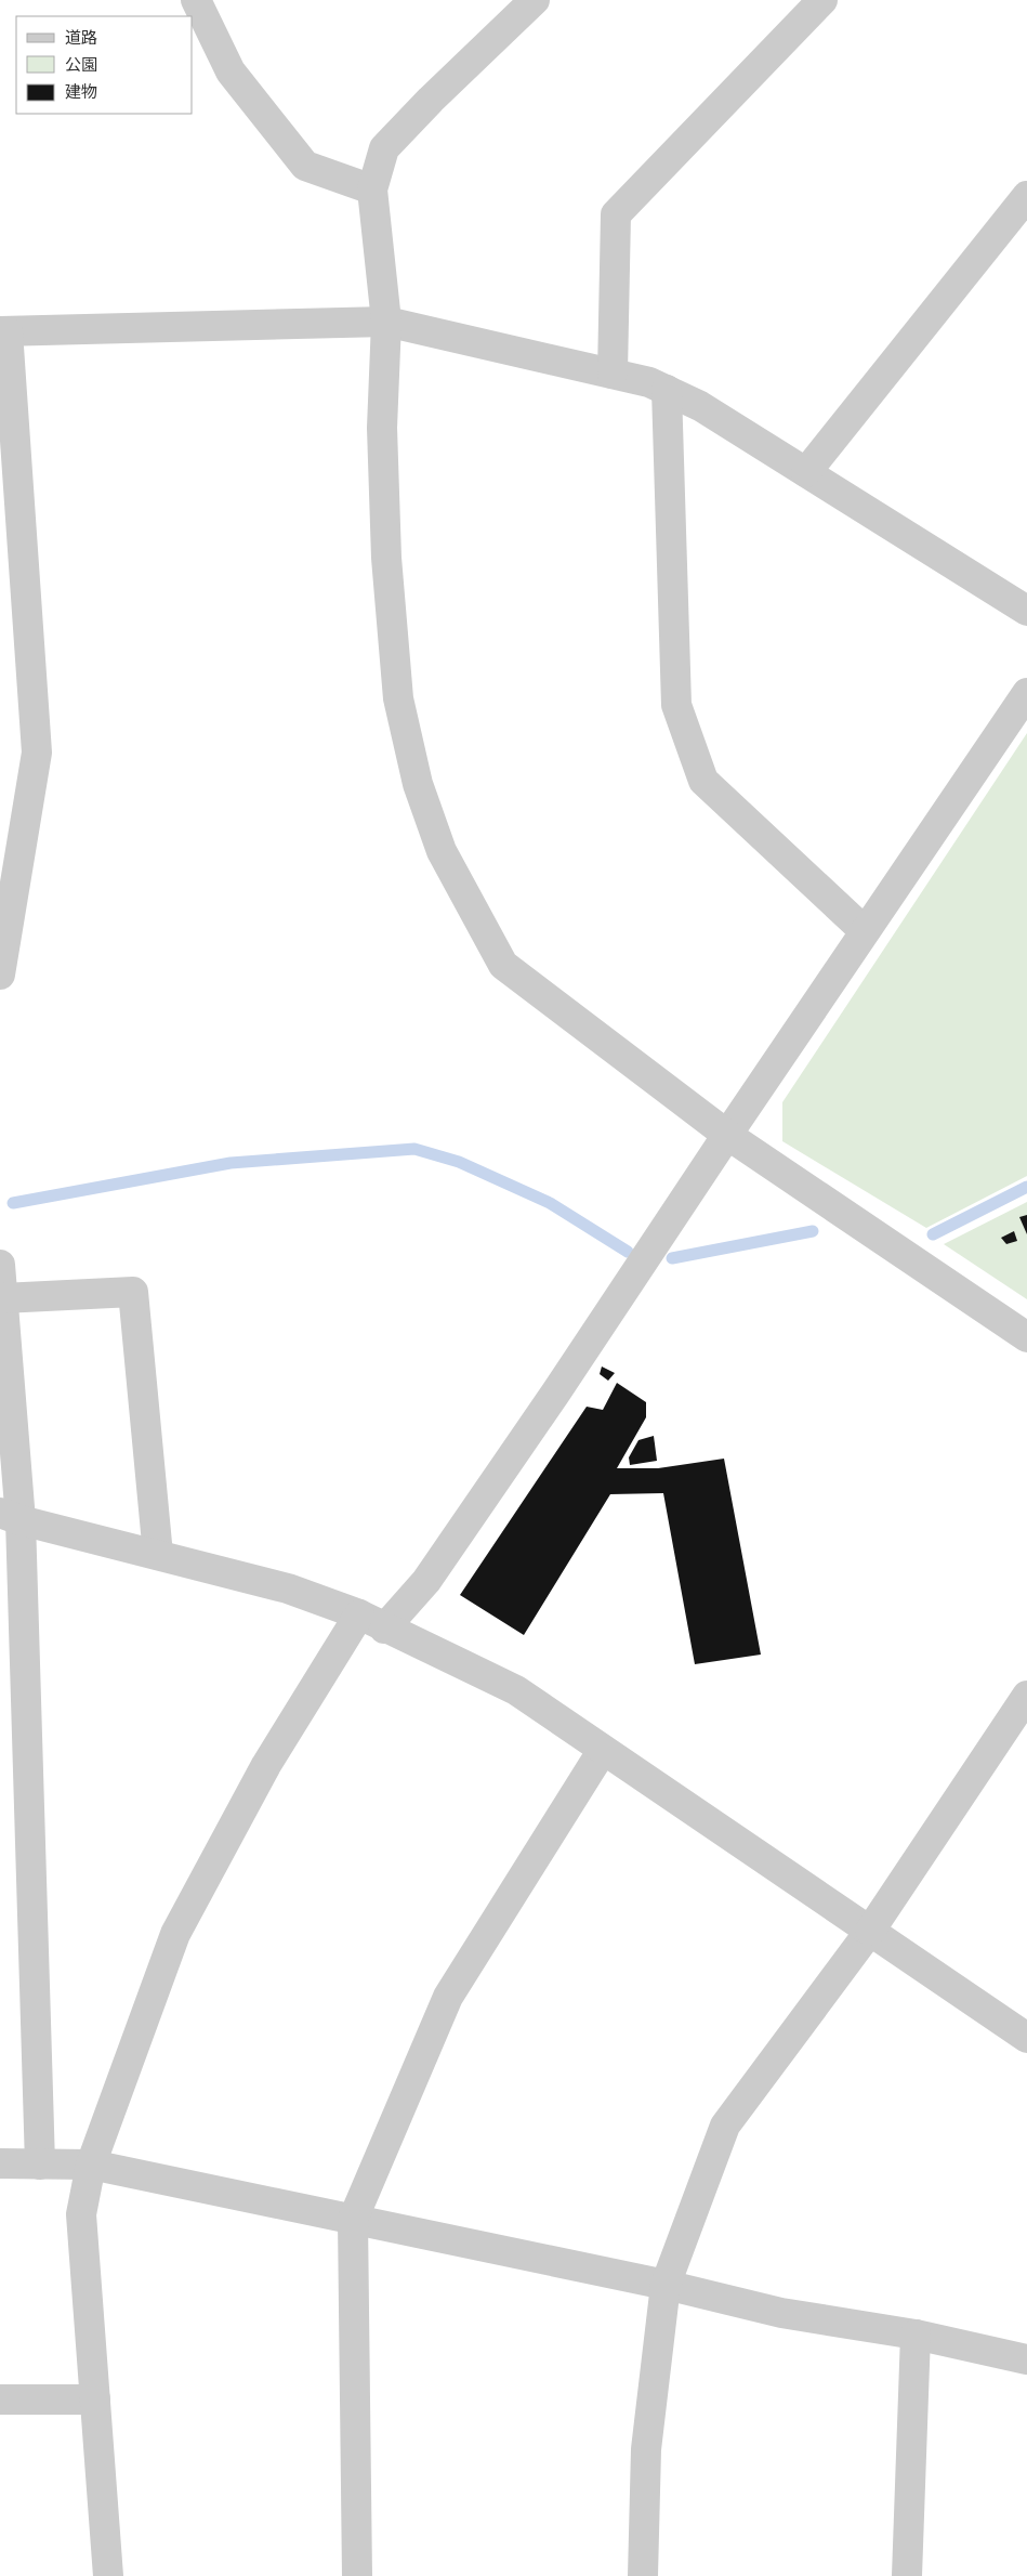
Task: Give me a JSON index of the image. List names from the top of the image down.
{
  "legend": ["道路", "公園", "建物"]
}
